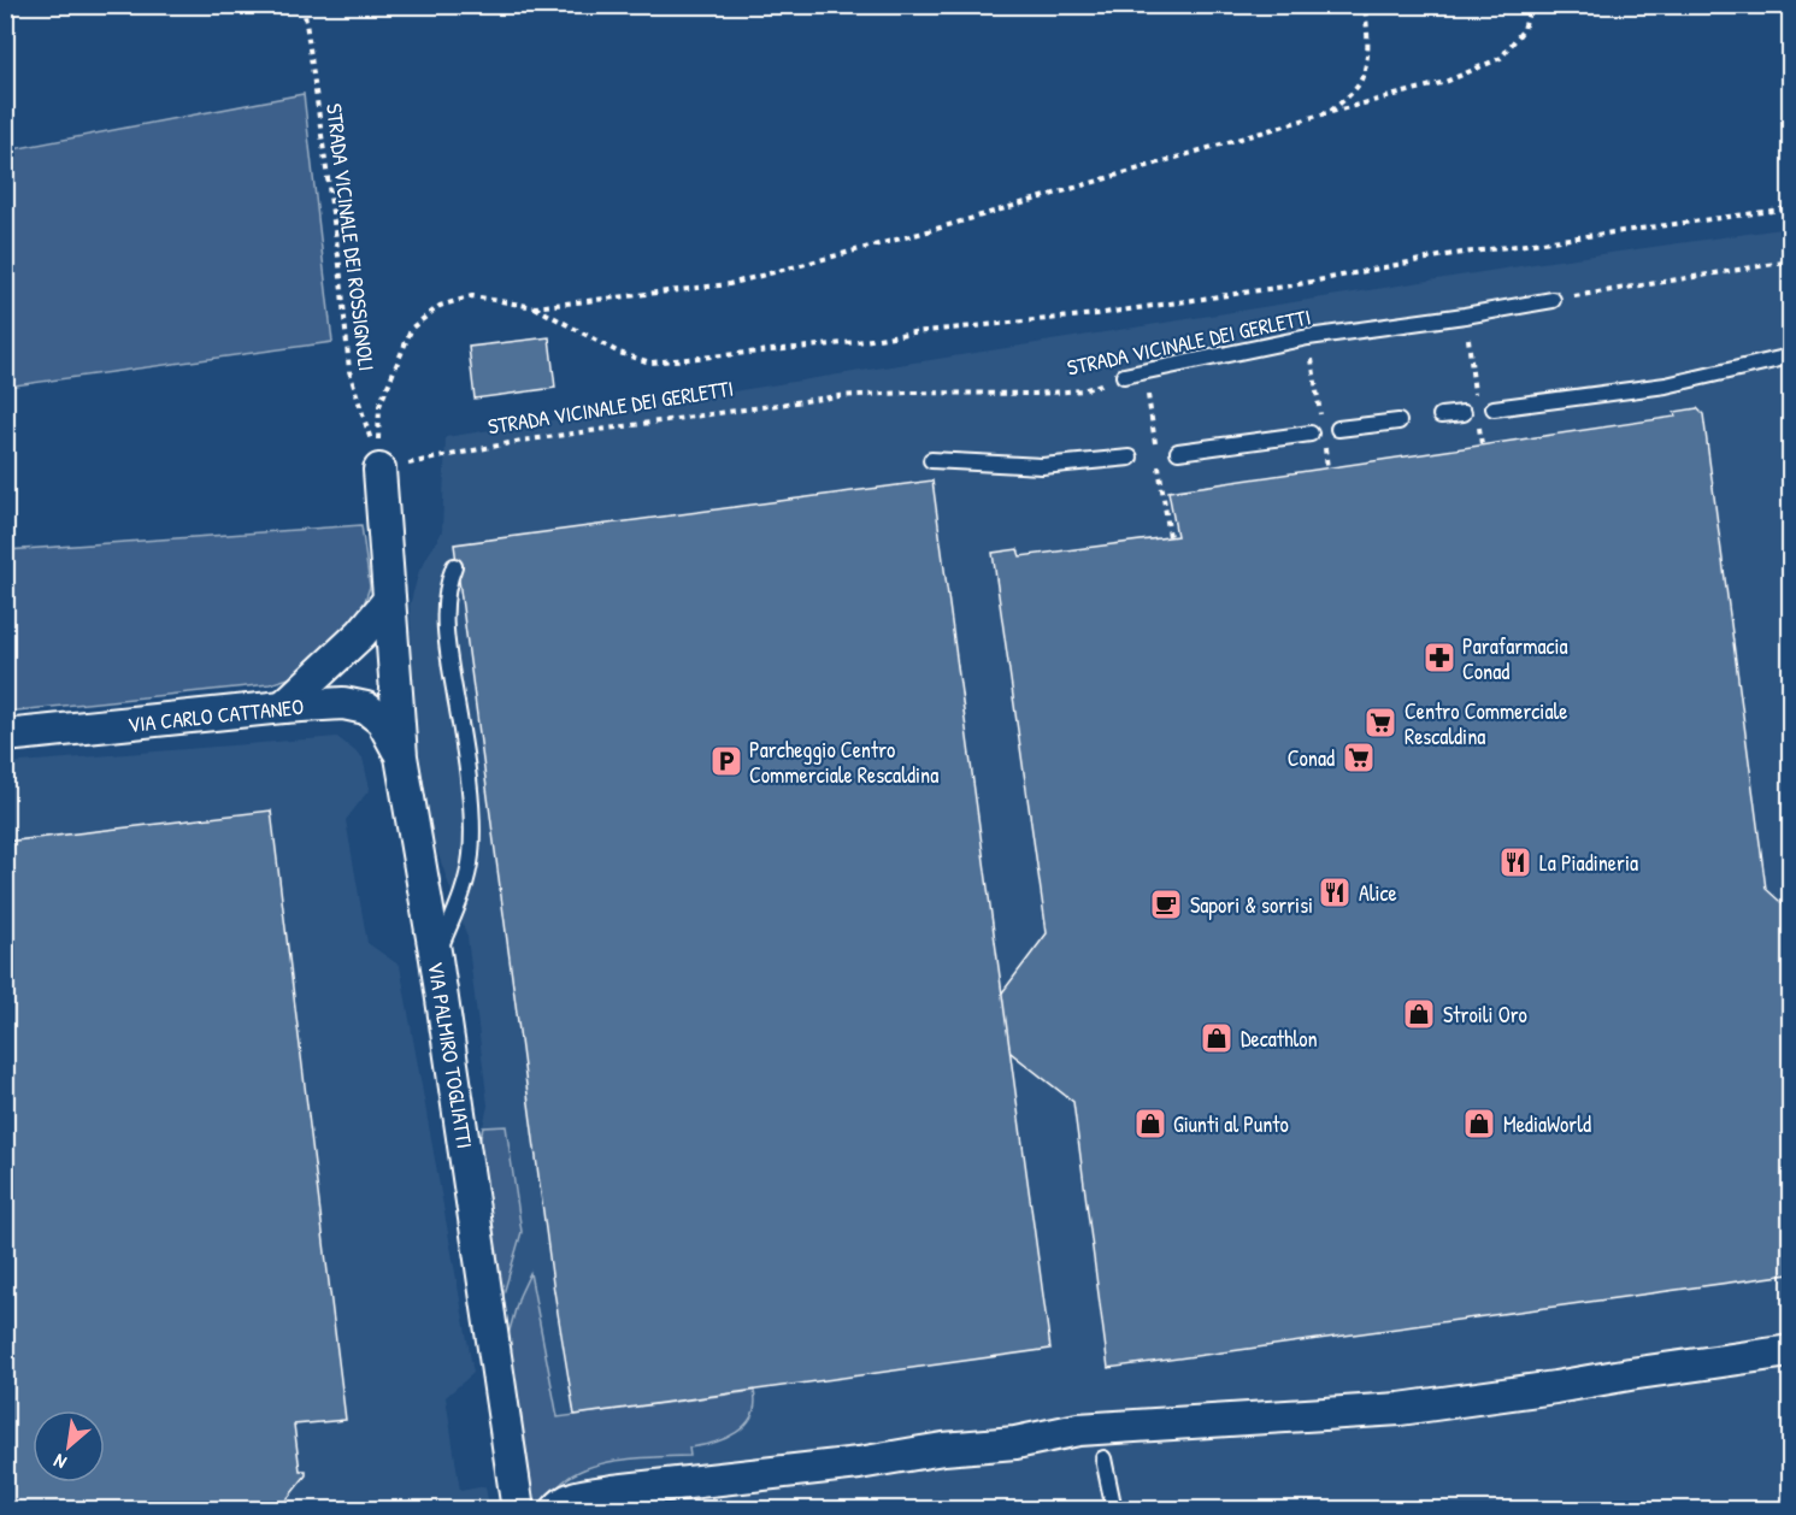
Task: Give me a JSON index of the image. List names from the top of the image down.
{
  "streets": {
    "street": ["VIA CARLO CATTANEO", "VIA PALMIRO TOGLIATTI"],
    "lane": ["STRADA VICINALE DEI GERLETTI"],
    "path": ["STRADA VICINALE DEI ROSSIGNOLI"]
  },
  "crossings": [
    ["STRADA VICINALE DEI ROSSIGNOLI", "STRADA VICINALE DEI GERLETTI"],
    ["STRADA VICINALE DEI ROSSIGNOLI", "VIA PALMIRO TOGLIATTI"],
    ["STRADA VICINALE DEI GERLETTI", "VIA PALMIRO TOGLIATTI"],
    ["VIA CARLO CATTANEO", "VIA PALMIRO TOGLIATTI"]
  ],
  "places": {
    "pharmacy": ["Parafarmacia Conad"],
    "supermarket": ["Centro Commerciale Rescaldina", "Conad"],
    "parking": ["Parcheggio Centro Commerciale Rescaldina"],
    "restaurant": ["La Piadineria", "Alice"],
    "cafe": ["Sapori & sorrisi"],
    "shop": [
      "Stroili Oro",
      "Decathlon",
      "Giunti al Punto",
      "MediaWorld"
    ]
  },
  "north": "bottom left"
}
